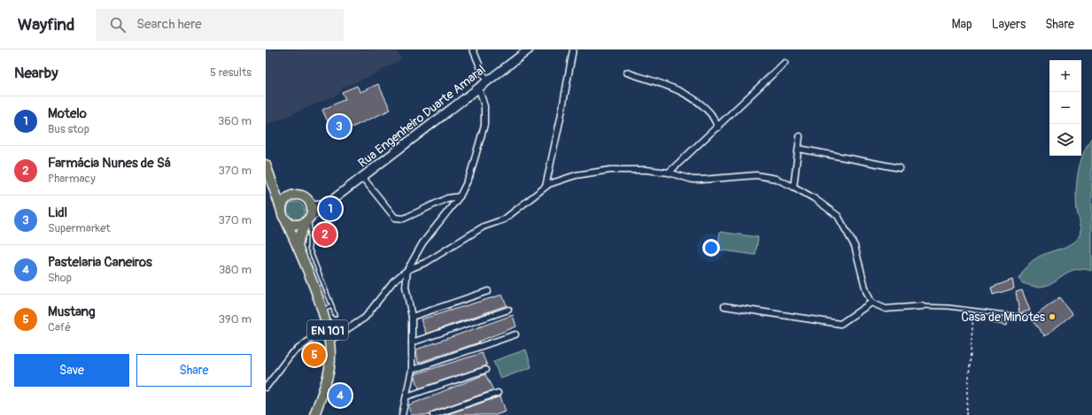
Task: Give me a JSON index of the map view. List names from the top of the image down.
{
  "streets": {
    "main road": ["Rua Engenheiro Duarte Amaral", "EN 101"]
  },
  "crossings": [
    ["Rua Engenheiro Duarte Amaral", "EN 101"]
  ],
  "places": ["Casa de Minotes"],
  "page": {
    "header": "Wayfind",
    "search": "Search here",
    "nav": ["Map", "Layers", "Share"],
    "heading": ["Nearby", "5 results"],
    "map_buttons": ["+", "−"],
    "list": [
      {
        "mark": "1",
        "name": "Motelo",
        "note": "Bus stop",
        "value": "360 m"
      },
      {
        "mark": "2",
        "name": "Farmácia Nunes de Sá",
        "note": "Pharmacy",
        "value": "370 m"
      },
      {
        "mark": "3",
        "name": "Lidl",
        "note": "Supermarket",
        "value": "370 m"
      },
      {
        "mark": "4",
        "name": "Pastelaria Caneiros",
        "note": "Shop",
        "value": "380 m"
      },
      {
        "mark": "5",
        "name": "Mustang",
        "note": "Café",
        "value": "390 m"
      }
    ],
    "pins": [
      "3",
      "1",
      "2",
      "5",
      "4"
    ],
    "buttons": ["Save", "Share"]
  }
}
